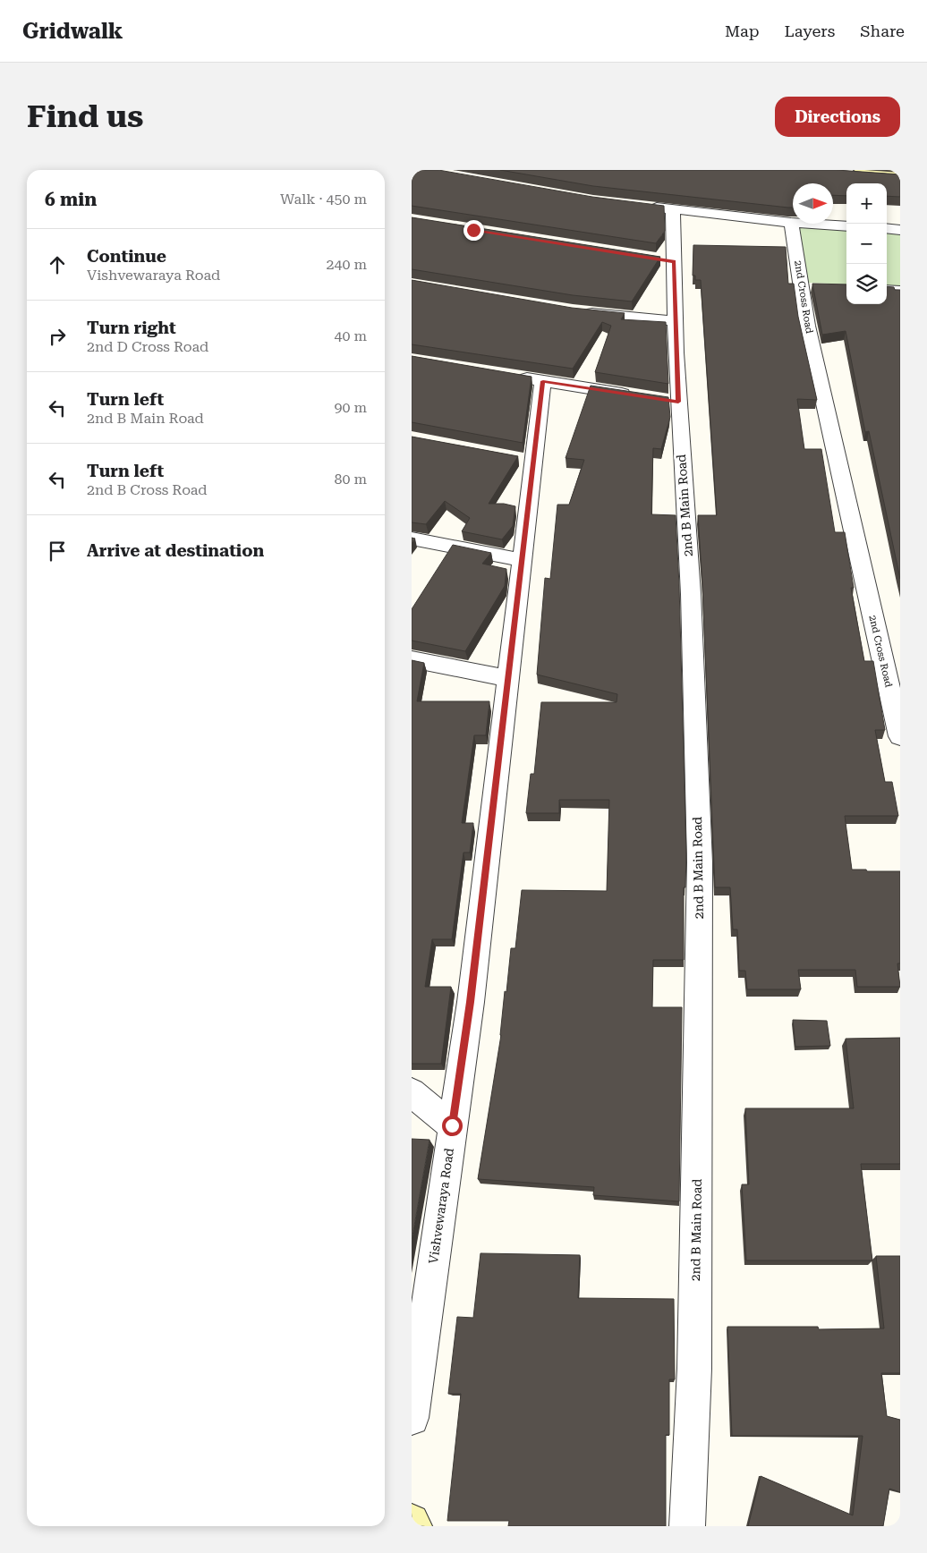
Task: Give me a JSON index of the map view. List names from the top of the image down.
{
  "streets": {
    "street": ["2nd Cross Road", "2nd B Main Road", "Vishvewaraya Road"]
  },
  "north": "right",
  "page": {
    "header": "Gridwalk",
    "nav": ["Map", "Layers", "Share"],
    "buttons": "Directions",
    "title": "Find us",
    "heading": ["6 min", "Walk · 450 m"],
    "map_buttons": ["+", "−"],
    "list": [
      ["Continue", "Vishvewaraya Road", "240 m"],
      ["Turn right", "2nd D Cross Road", "40 m"],
      ["Turn left", "2nd B Main Road", "90 m"],
      ["Turn left", "2nd B Cross Road", "80 m"],
      "Arrive at destination"
    ]
  }
}
